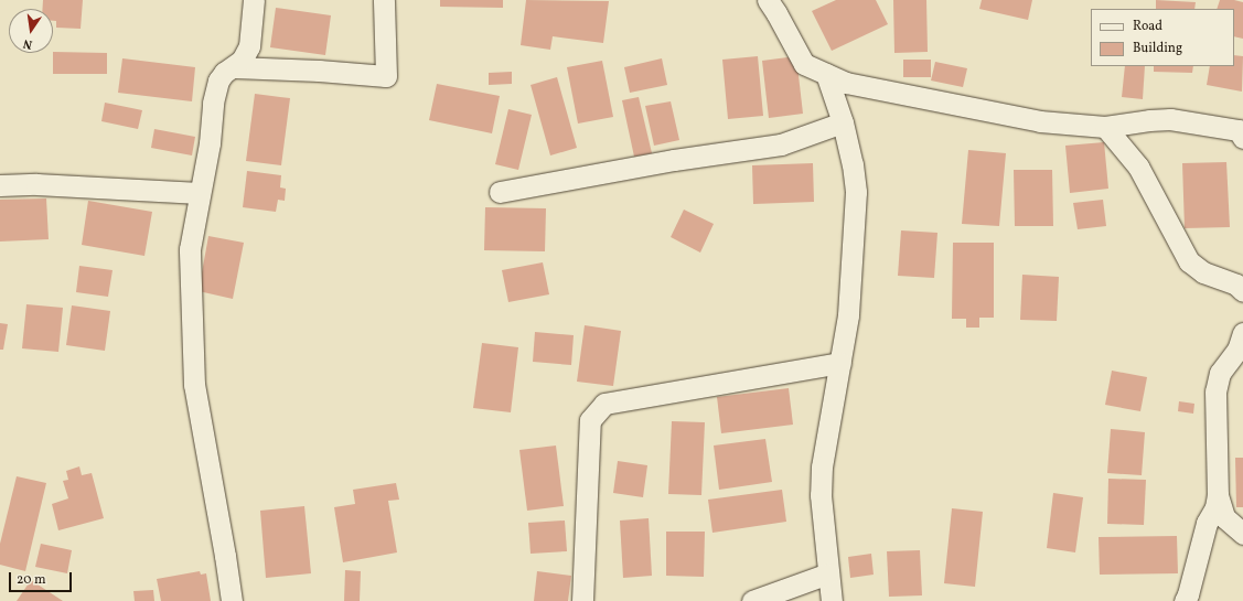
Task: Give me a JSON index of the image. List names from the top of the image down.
{
  "legend": ["Road", "Building"],
  "scale_bar": "20 m",
  "north": "bottom"
}
